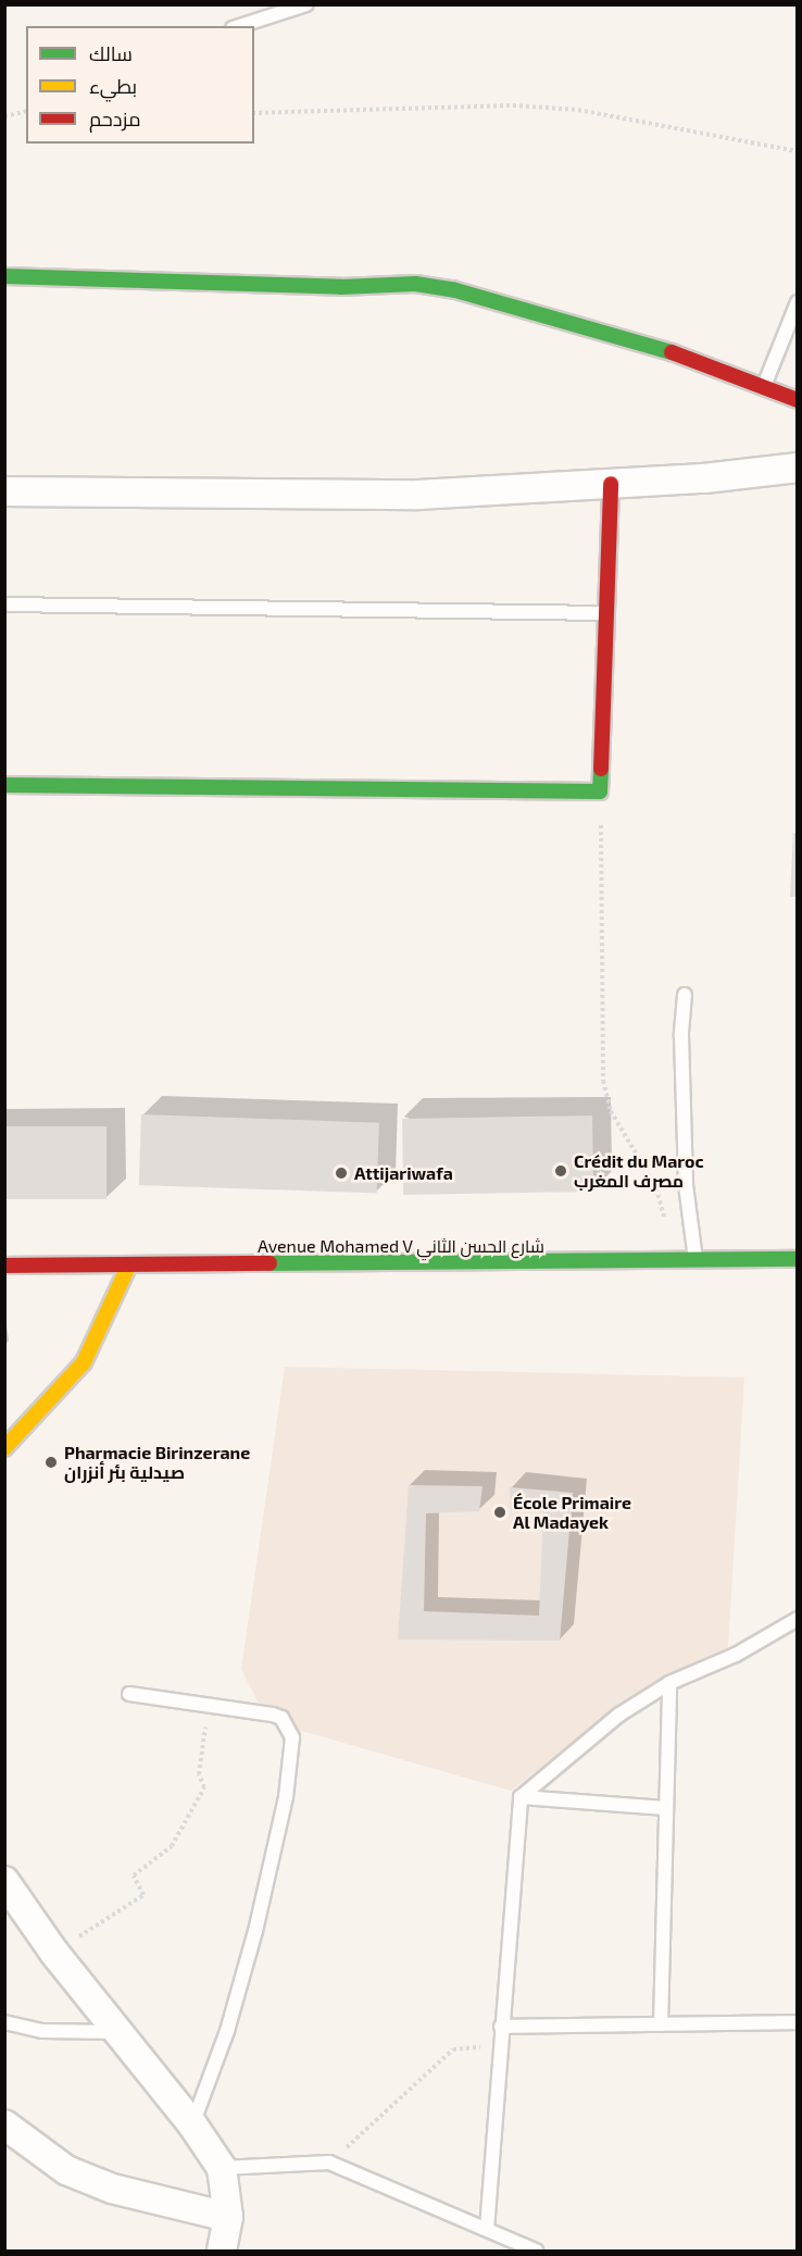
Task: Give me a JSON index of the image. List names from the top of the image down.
{
  "streets": {
    "street": ["Avenue Mohamed V شارع الحسن الثاني"]
  },
  "places": [
    "Crédit du Maroc مصرف المغرب",
    "Attijariwafa",
    "Pharmacie Birinzerane صيدلية بئر أنزران",
    "École Primaire Al Madayek"
  ],
  "legend": ["سالك", "بطيء", "مزدحم"]
}
